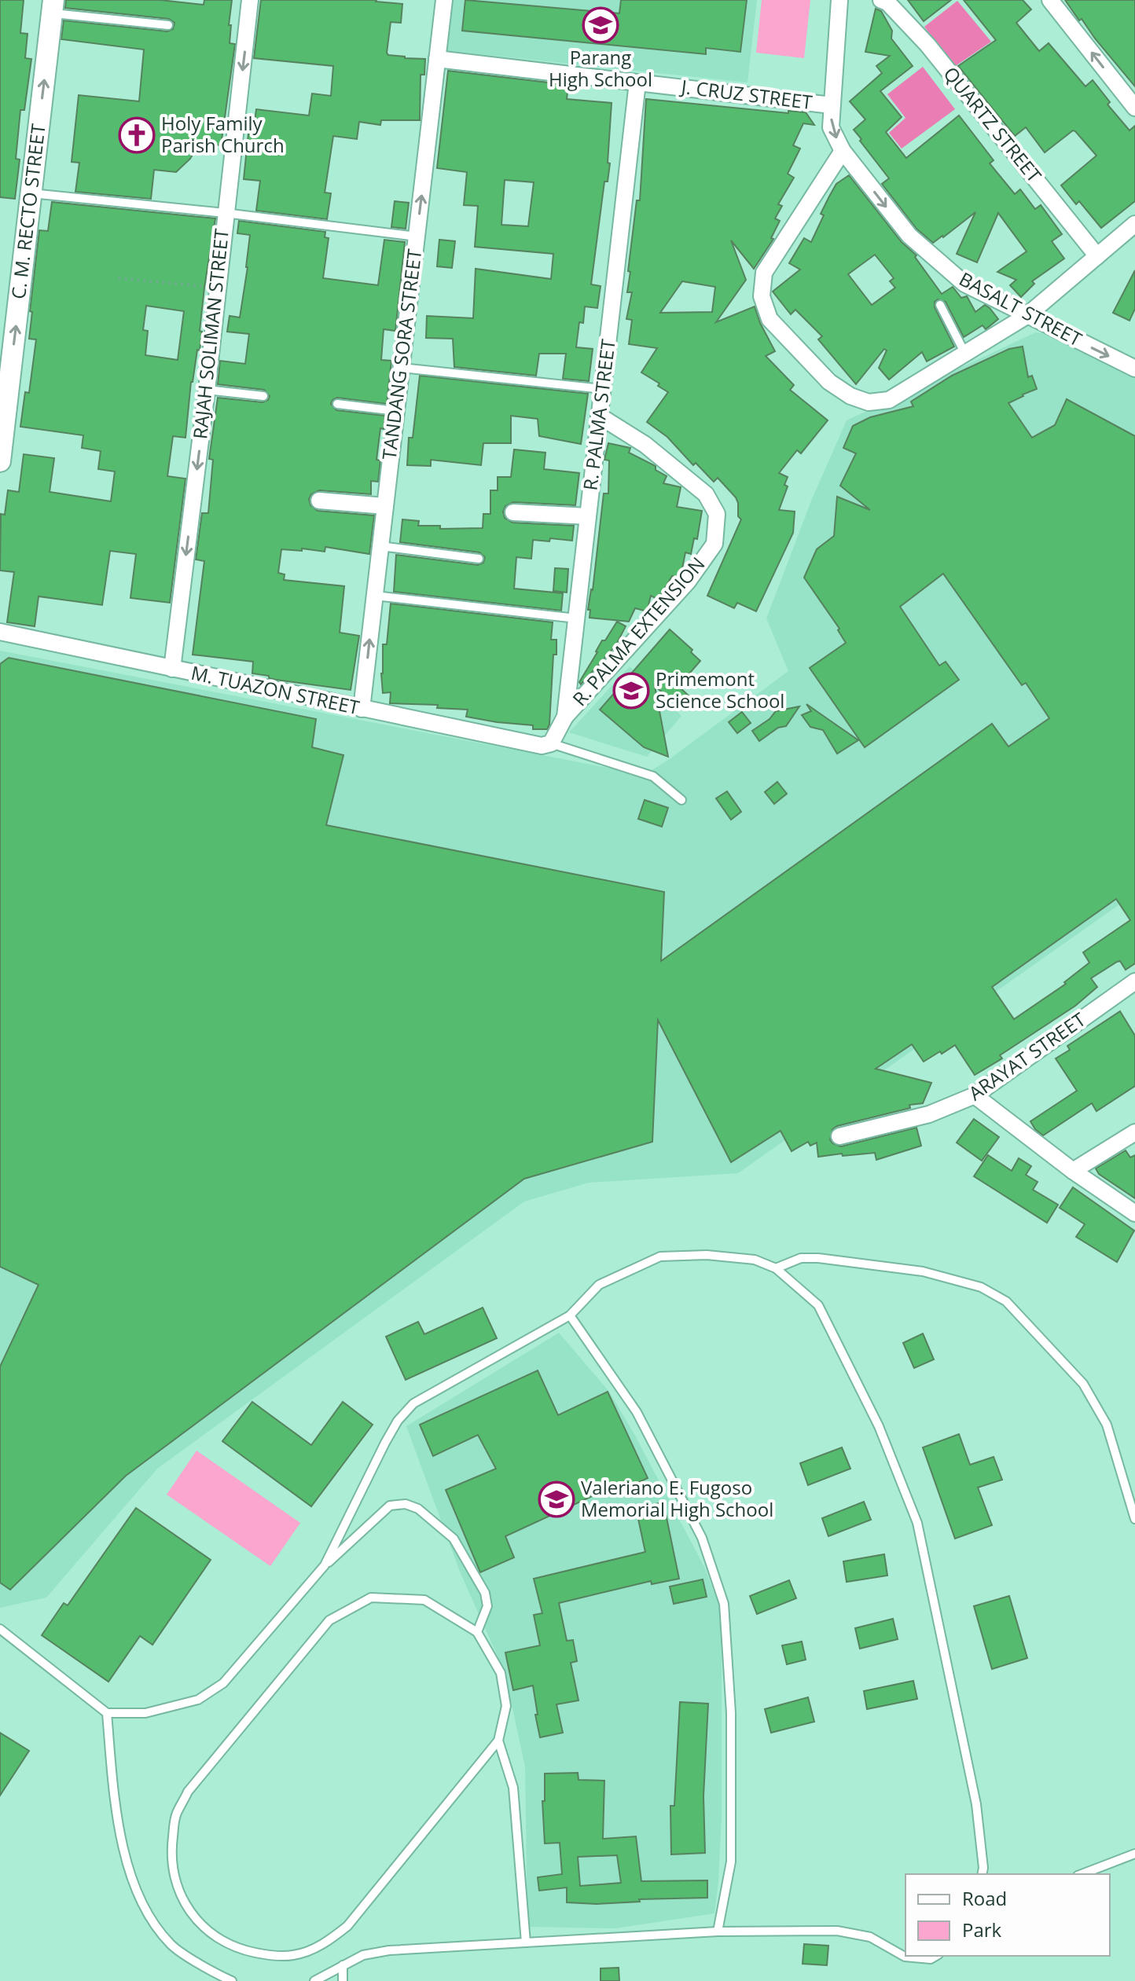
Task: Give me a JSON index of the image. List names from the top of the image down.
{
  "streets": {
    "street": [
      "J. CRUZ STREET",
      "QUARTZ STREET",
      "C. M. RECTO STREET",
      "BASALT STREET",
      "RAJAH SOLIMAN STREET",
      "TANDANG SORA STREET",
      "R. PALMA STREET",
      "R. PALMA EXTENSION",
      "M. TUAZON STREET",
      "ARAYAT STREET"
    ]
  },
  "crossings": [
    ["J. CRUZ STREET", "BASALT STREET"],
    ["J. CRUZ STREET", "TANDANG SORA STREET"],
    ["J. CRUZ STREET", "R. PALMA STREET"],
    ["RAJAH SOLIMAN STREET", "M. TUAZON STREET"],
    ["TANDANG SORA STREET", "M. TUAZON STREET"],
    ["R. PALMA STREET", "R. PALMA EXTENSION"],
    ["R. PALMA STREET", "M. TUAZON STREET"]
  ],
  "one_way": [
    "C. M. RECTO STREET",
    "BASALT STREET",
    "RAJAH SOLIMAN STREET",
    "TANDANG SORA STREET"
  ],
  "places": {
    "school or university": ["Parang High School", "Primemont Science School", "Valeriano E. Fugoso Memorial High School"],
    "church": ["Holy Family Parish Church"]
  },
  "legend": ["Road", "Park"]
}
